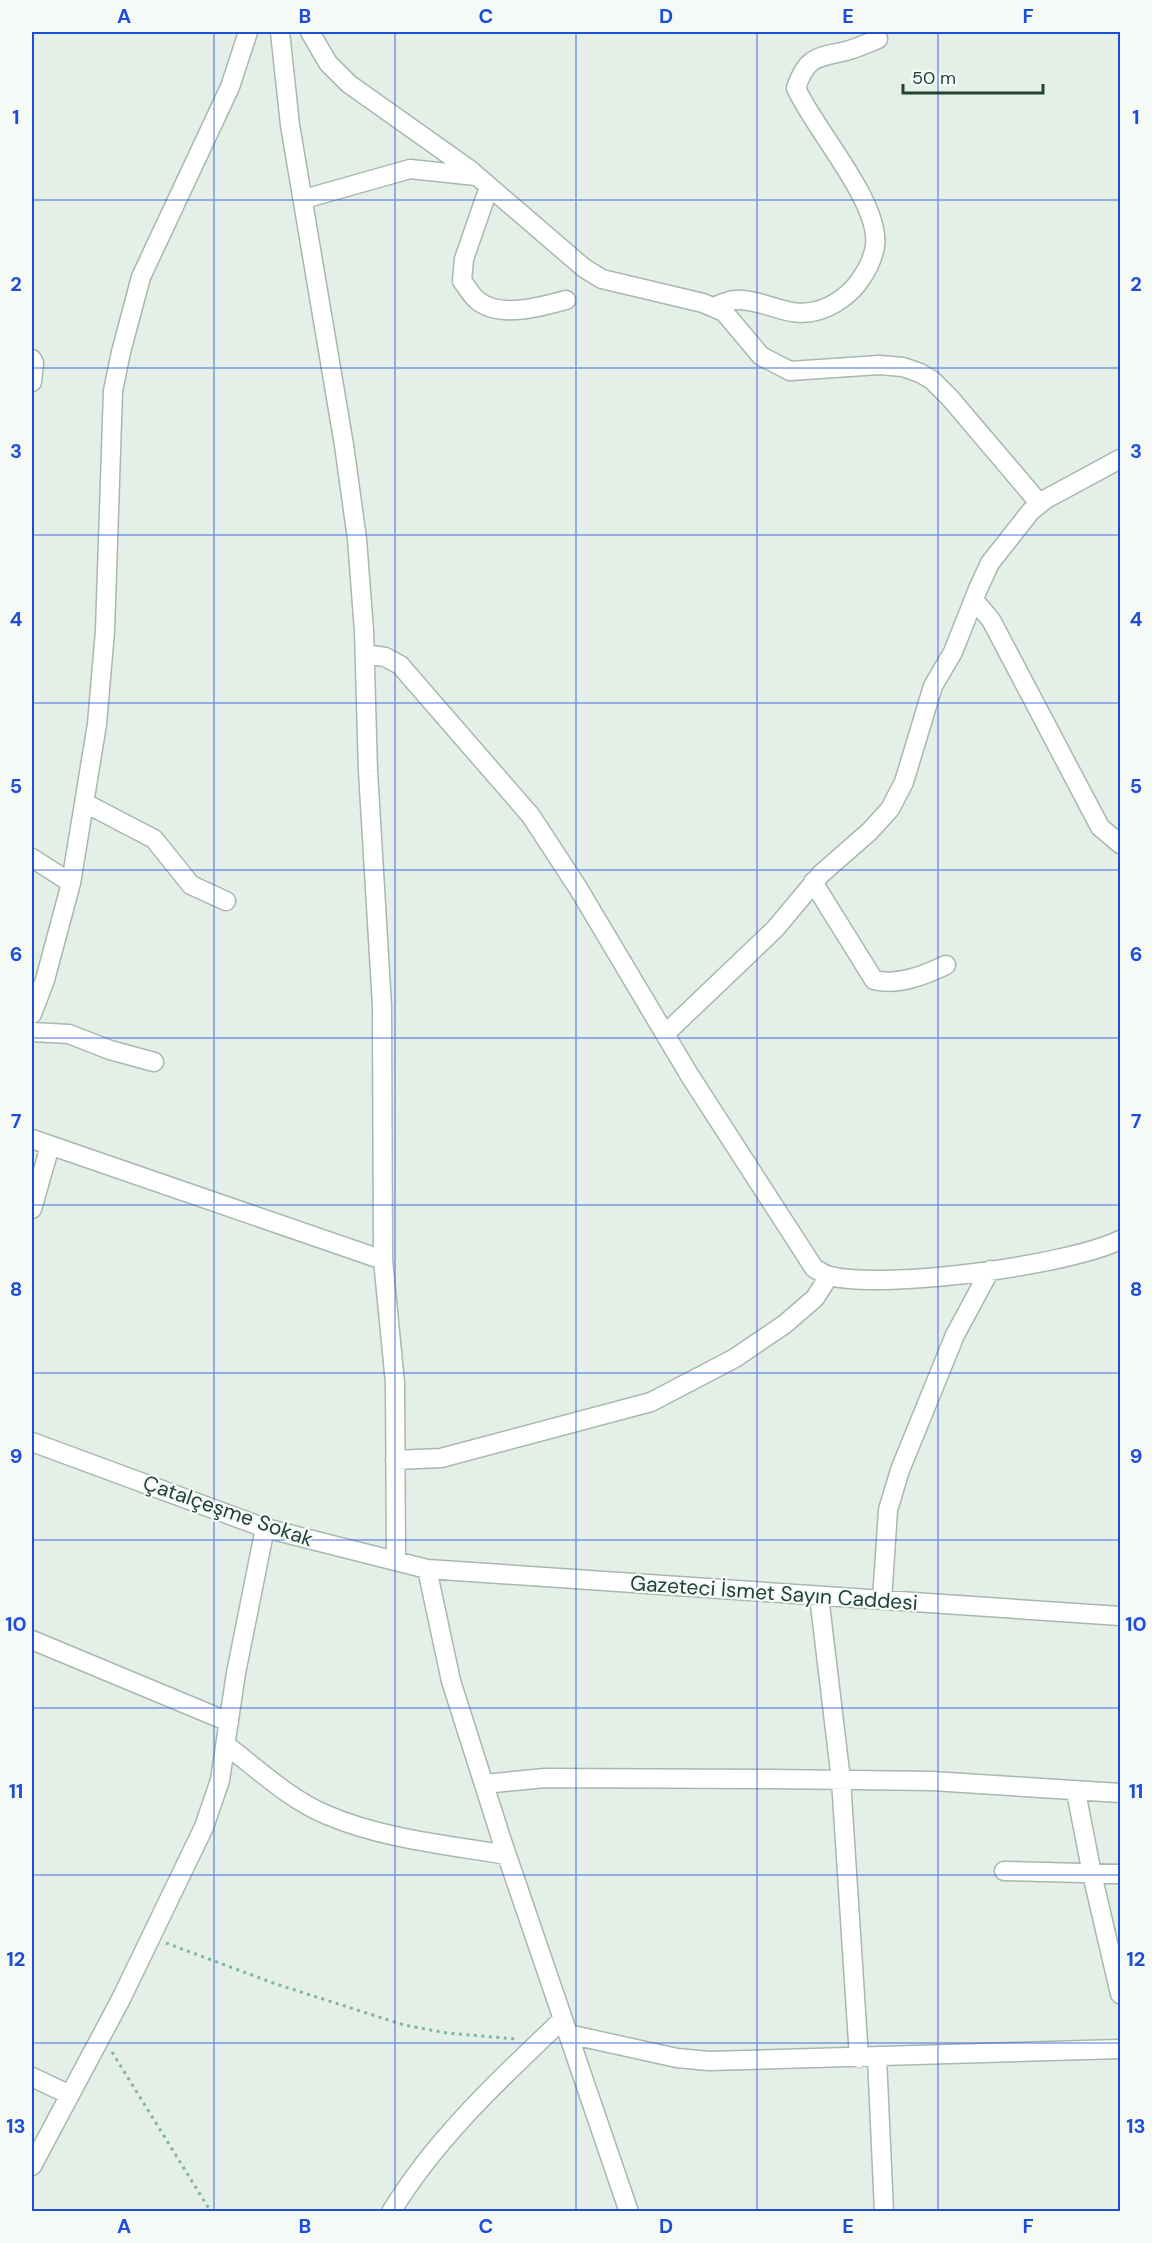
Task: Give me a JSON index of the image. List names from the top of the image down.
{
  "streets": {
    "street": ["Çatalçeşme Sokak", "Gazeteci İsmet Sayın Caddesi"]
  },
  "crossings": [
    ["Çatalçeşme Sokak", "Gazeteci İsmet Sayın Caddesi"]
  ],
  "scale_bar": "50 m",
  "grid": {
    "columns": [
      "A",
      "B",
      "C",
      "D",
      "E",
      "F"
    ],
    "rows": [
      "1",
      "2",
      "3",
      "4",
      "5",
      "6",
      "7",
      "8",
      "9",
      "10",
      "11",
      "12",
      "13"
    ]
  }
}
